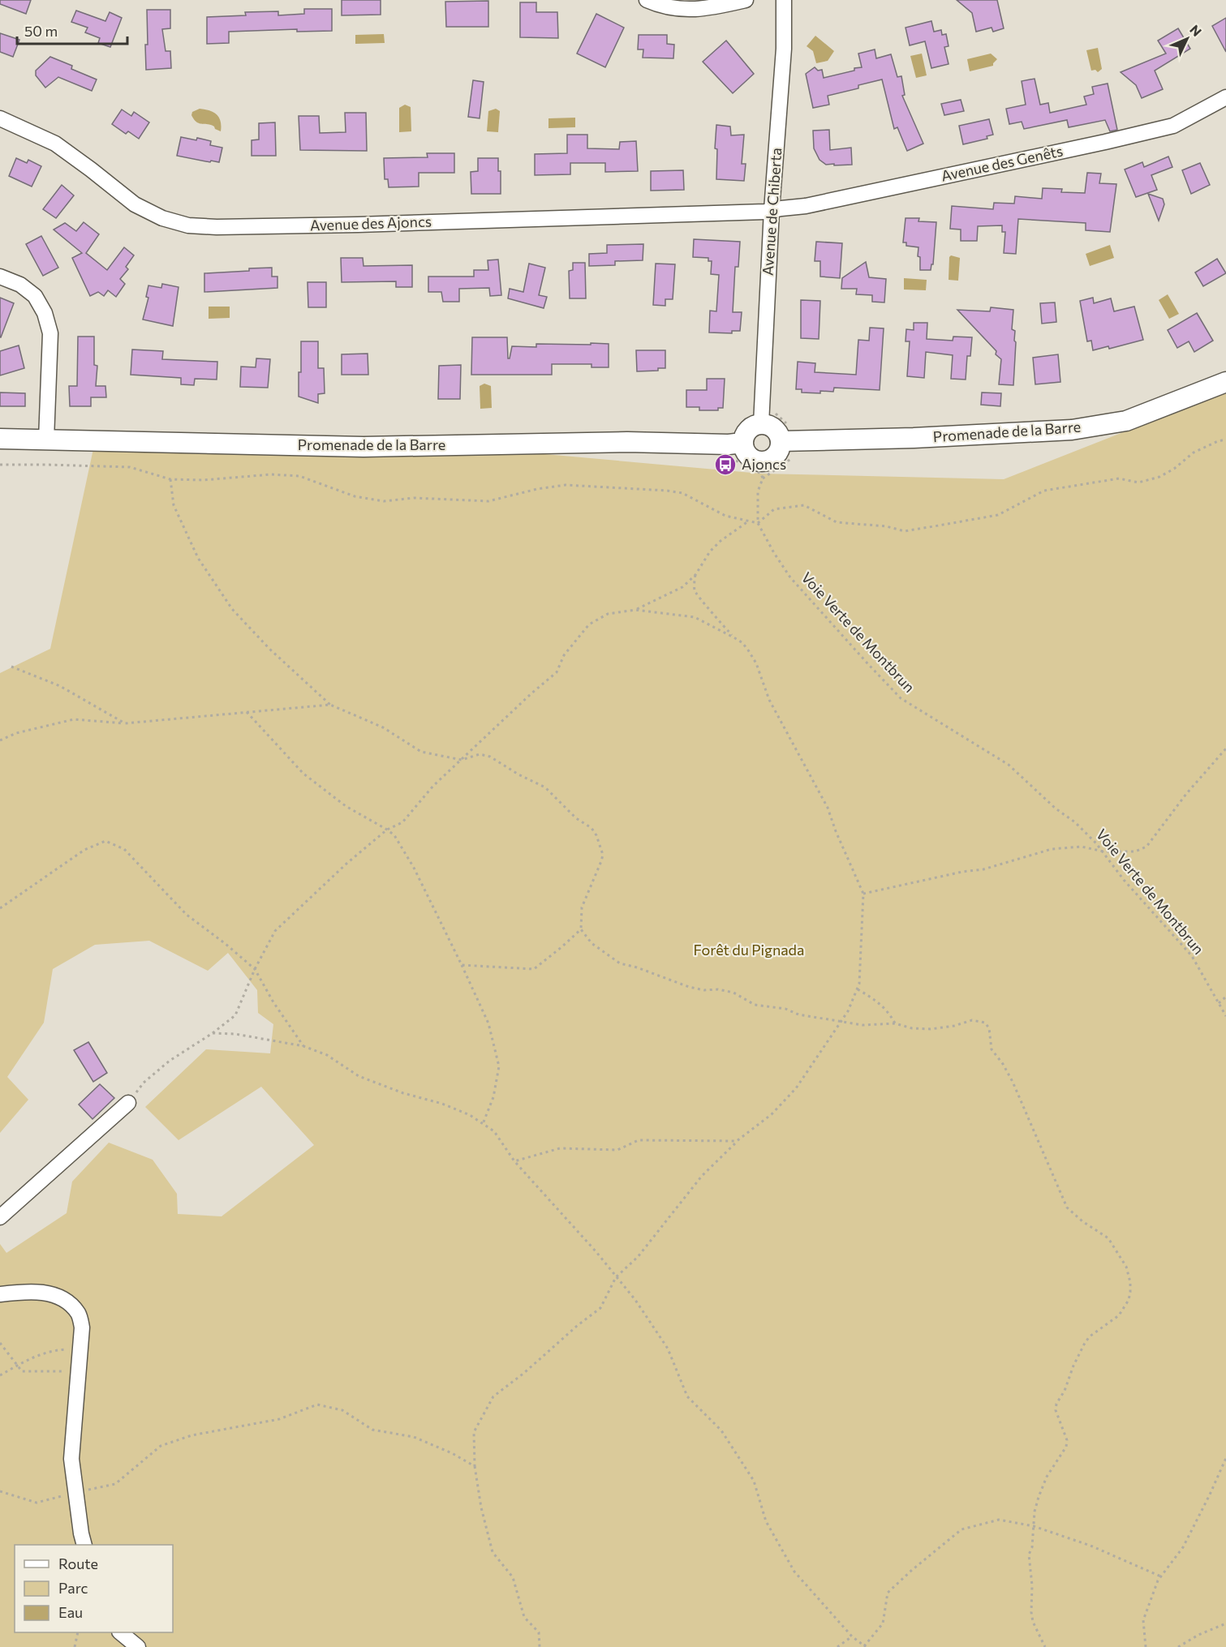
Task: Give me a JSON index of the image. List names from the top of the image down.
{
  "streets": {
    "main road": ["Promenade de la Barre"],
    "street": ["Avenue des Genêts", "Avenue de Chiberta", "Avenue des Ajoncs"],
    "path": ["Voie Verte de Montbrun"]
  },
  "crossings": [
    ["Avenue des Genêts", "Avenue de Chiberta"],
    ["Avenue des Genêts", "Avenue des Ajoncs"],
    ["Avenue de Chiberta", "Avenue des Ajoncs"],
    ["Avenue de Chiberta", "Promenade de la Barre"]
  ],
  "parks": ["Forêt du Pignada"],
  "places": {
    "bus stop": ["Ajoncs"]
  },
  "legend": ["Route", "Parc", "Eau"],
  "scale_bar": "50 m",
  "north": "top right"
}
